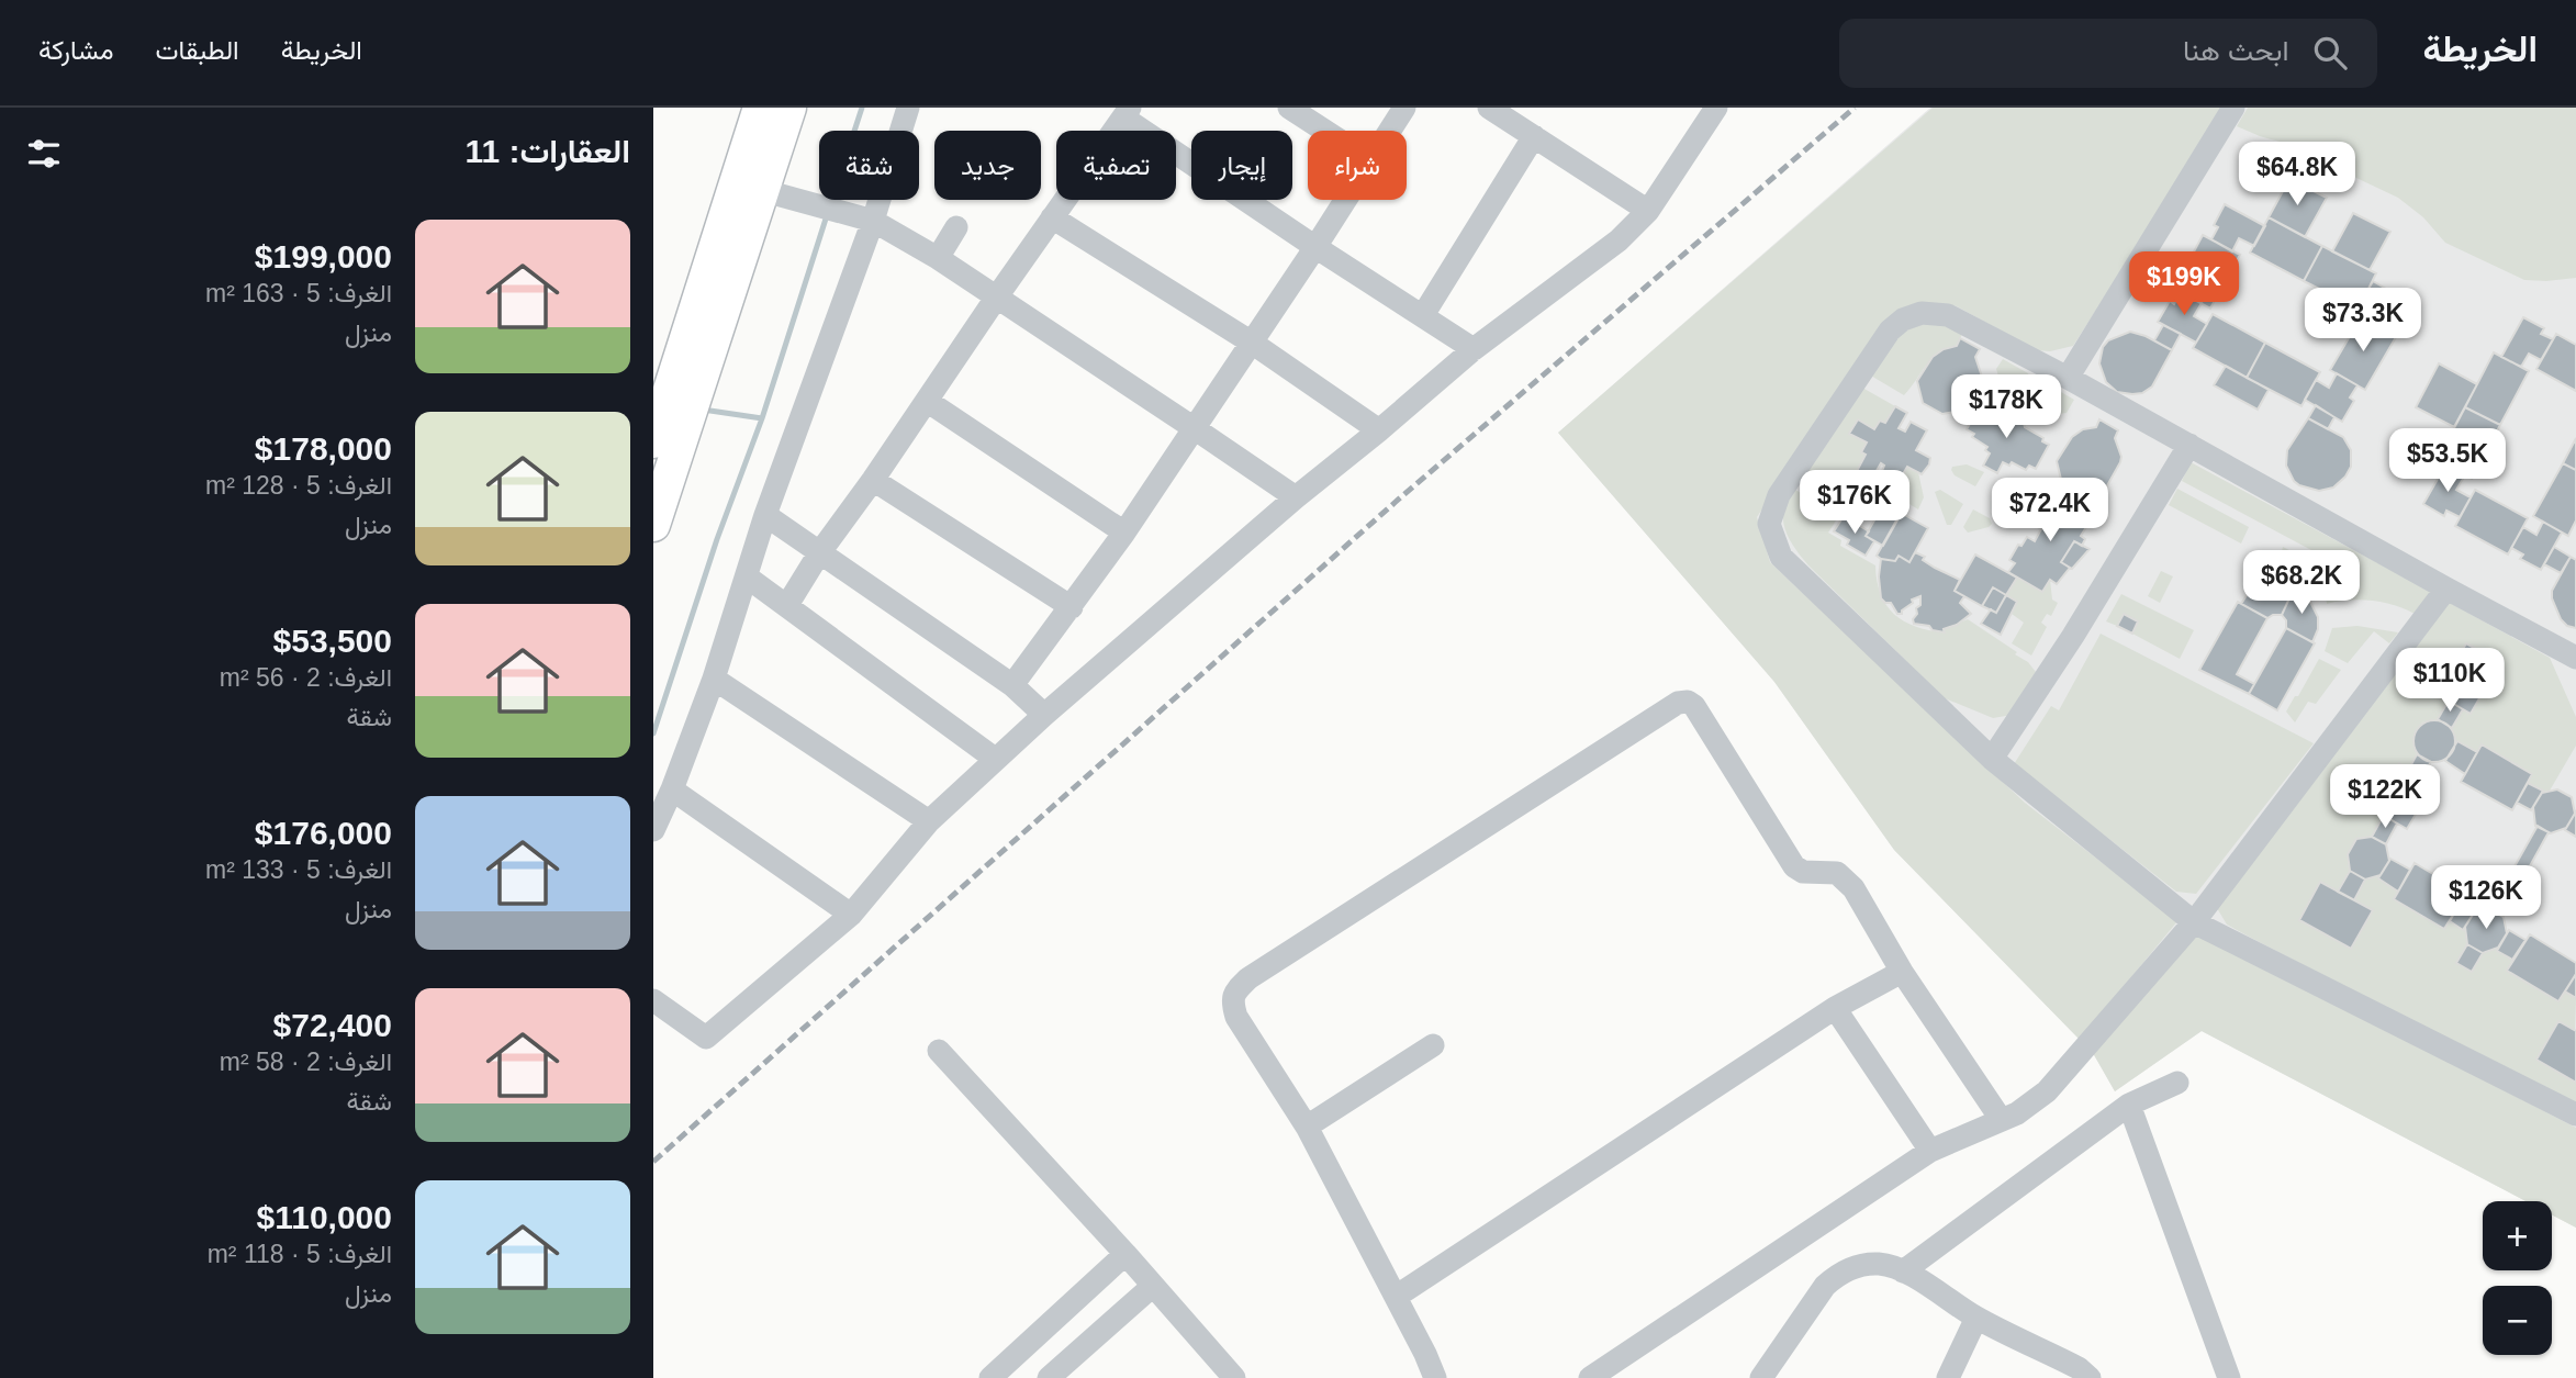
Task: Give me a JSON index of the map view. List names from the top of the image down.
{
  "page": {
    "header": "الخريطة",
    "search": "ابحث هنا",
    "nav": ["الخريطة", "الطبقات", "مشاركة"],
    "heading": "العقارات: 11",
    "chip": [
      "شراء",
      "إيجار",
      "تصفية",
      "جديد",
      "شقة"
    ],
    "price": [
      "$64.8K",
      "$199K",
      "$73.3K",
      "$178K",
      "$53.5K",
      "$176K",
      "$72.4K",
      "$68.2K",
      "$110K",
      "$122K",
      "$126K"
    ],
    "list": [
      {
        "name": "$199,000",
        "note": "الغرف: 5 · 163 m² · منزل"
      },
      {
        "name": "$178,000",
        "note": "الغرف: 5 · 128 m² · منزل"
      },
      {
        "name": "$53,500",
        "note": "الغرف: 2 · 56 m² · شقة"
      },
      {
        "name": "$176,000",
        "note": "الغرف: 5 · 133 m² · منزل"
      },
      {
        "name": "$72,400",
        "note": "الغرف: 2 · 58 m² · شقة"
      },
      {
        "name": "$110,000",
        "note": "الغرف: 5 · 118 m² · منزل"
      }
    ],
    "map_buttons": ["+", "−"]
  }
}
